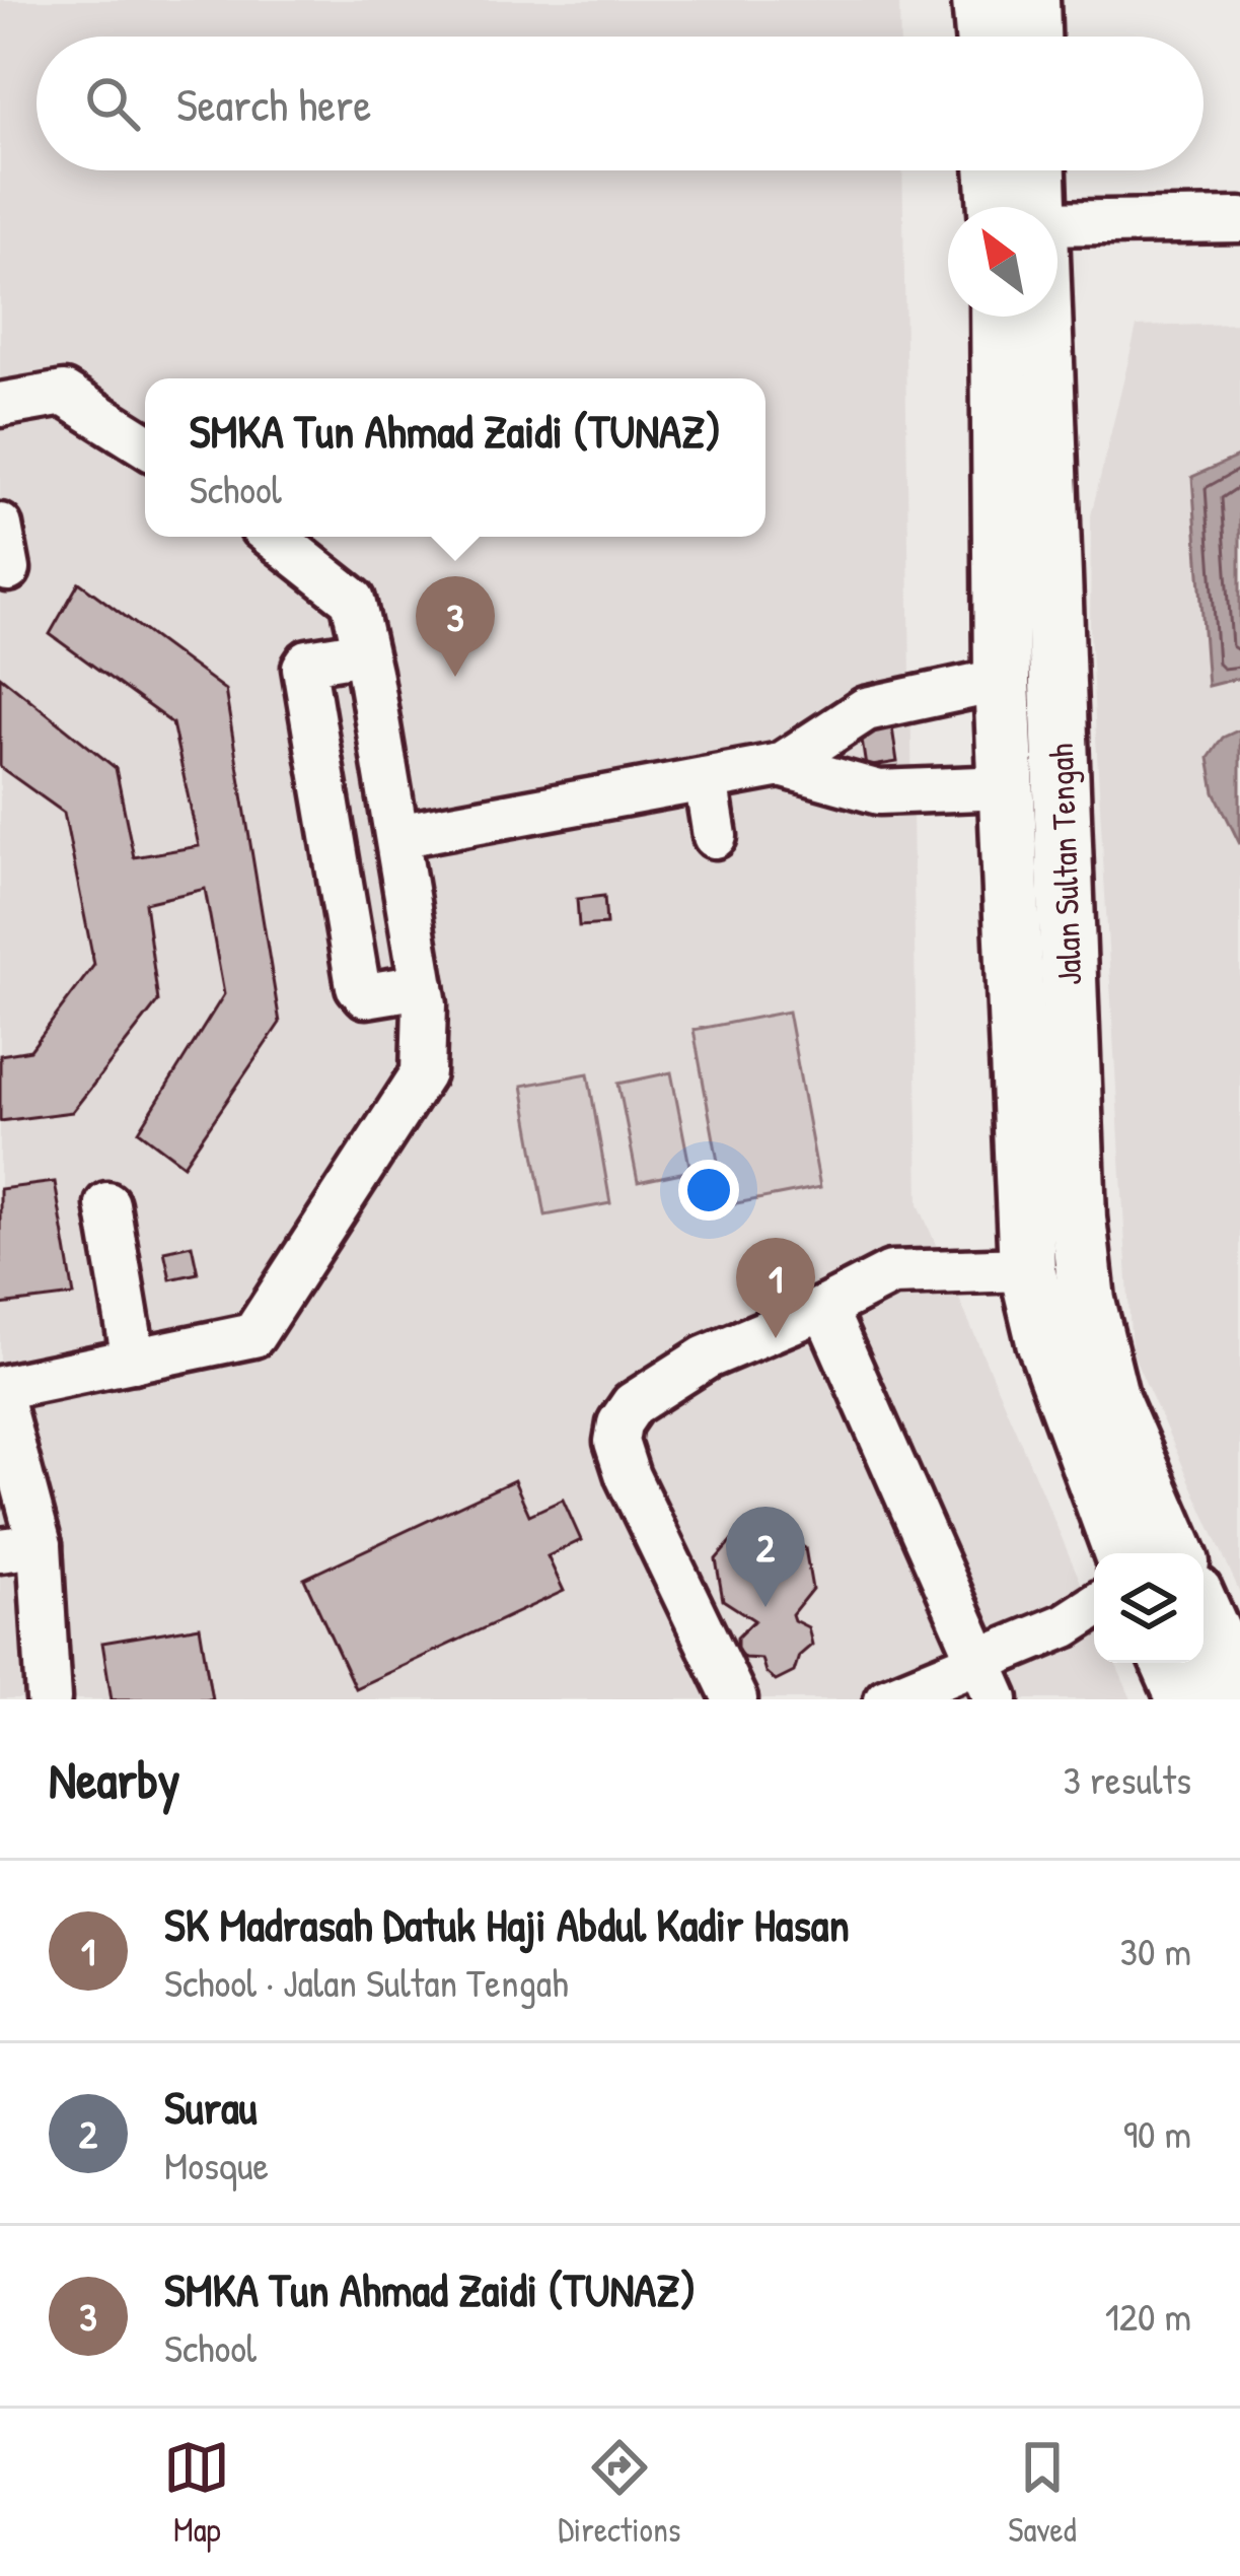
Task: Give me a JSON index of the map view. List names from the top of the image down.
{
  "streets": {
    "main road": ["Jalan Sultan Tengah"]
  },
  "north": "top left",
  "page": {
    "search": "Search here",
    "popup": ["SMKA Tun Ahmad Zaidi (TUNAZ)", "School"],
    "pins": ["3", "1", "2"],
    "heading": ["Nearby", "3 results"],
    "list": [
      {
        "mark": "1",
        "name": "SK Madrasah Datuk Haji Abdul Kadir Hasan",
        "note": "School · Jalan Sultan Tengah",
        "value": "30 m"
      },
      {
        "mark": "2",
        "name": "Surau",
        "note": "Mosque",
        "value": "90 m"
      },
      {
        "mark": "3",
        "name": "SMKA Tun Ahmad Zaidi (TUNAZ)",
        "note": "School",
        "value": "120 m"
      }
    ],
    "nav": ["Map", "Directions", "Saved"]
  }
}
